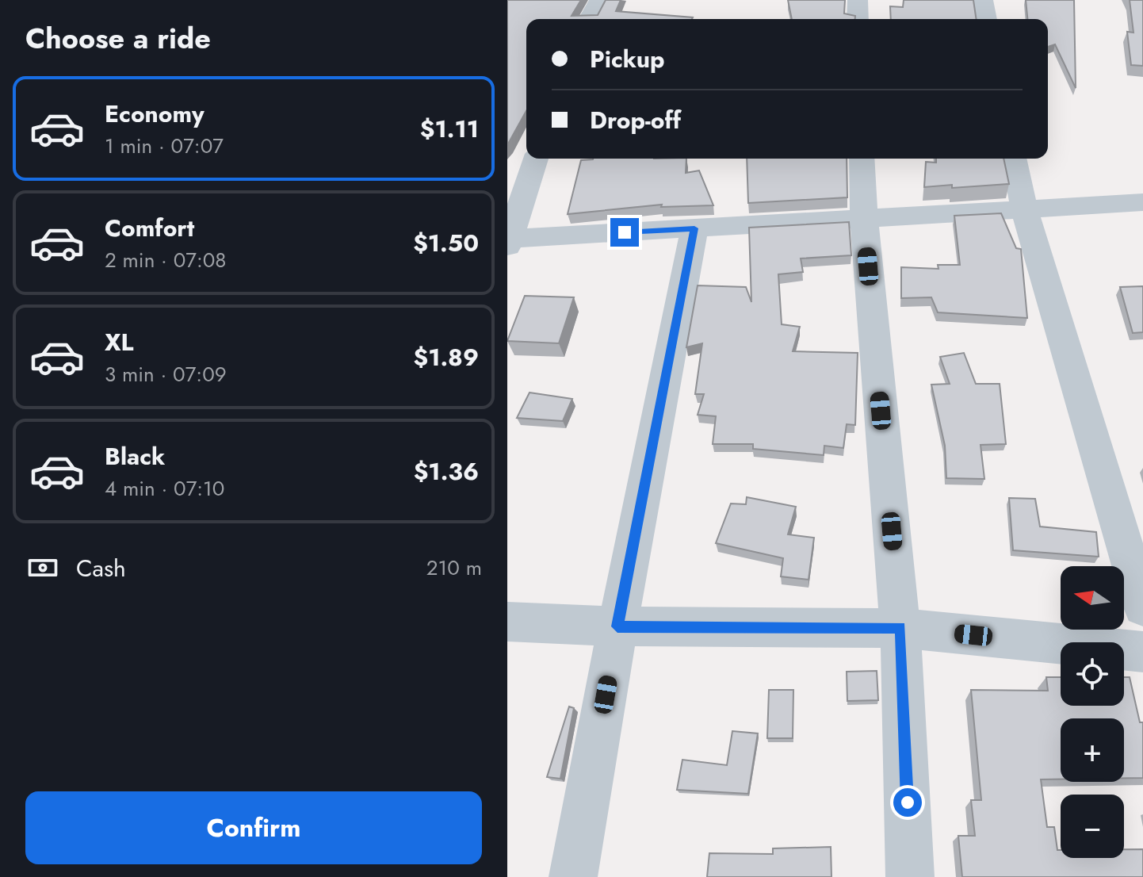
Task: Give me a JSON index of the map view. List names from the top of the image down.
{
  "north": "left",
  "page": {
    "heading": "Choose a ride",
    "banner": ["Pickup", "Drop-off"],
    "list": [
      {
        "name": "Economy",
        "note": "1 min · 07:07",
        "value": "$1.11"
      },
      {
        "name": "Comfort",
        "note": "2 min · 07:08",
        "value": "$1.50"
      },
      {
        "name": "XL",
        "note": "3 min · 07:09",
        "value": "$1.89"
      },
      {
        "name": "Black",
        "note": "4 min · 07:10",
        "value": "$1.36"
      }
    ],
    "pay": ["Cash", "210 m"],
    "map_buttons": ["+", "−"],
    "buttons": "Confirm"
  }
}
